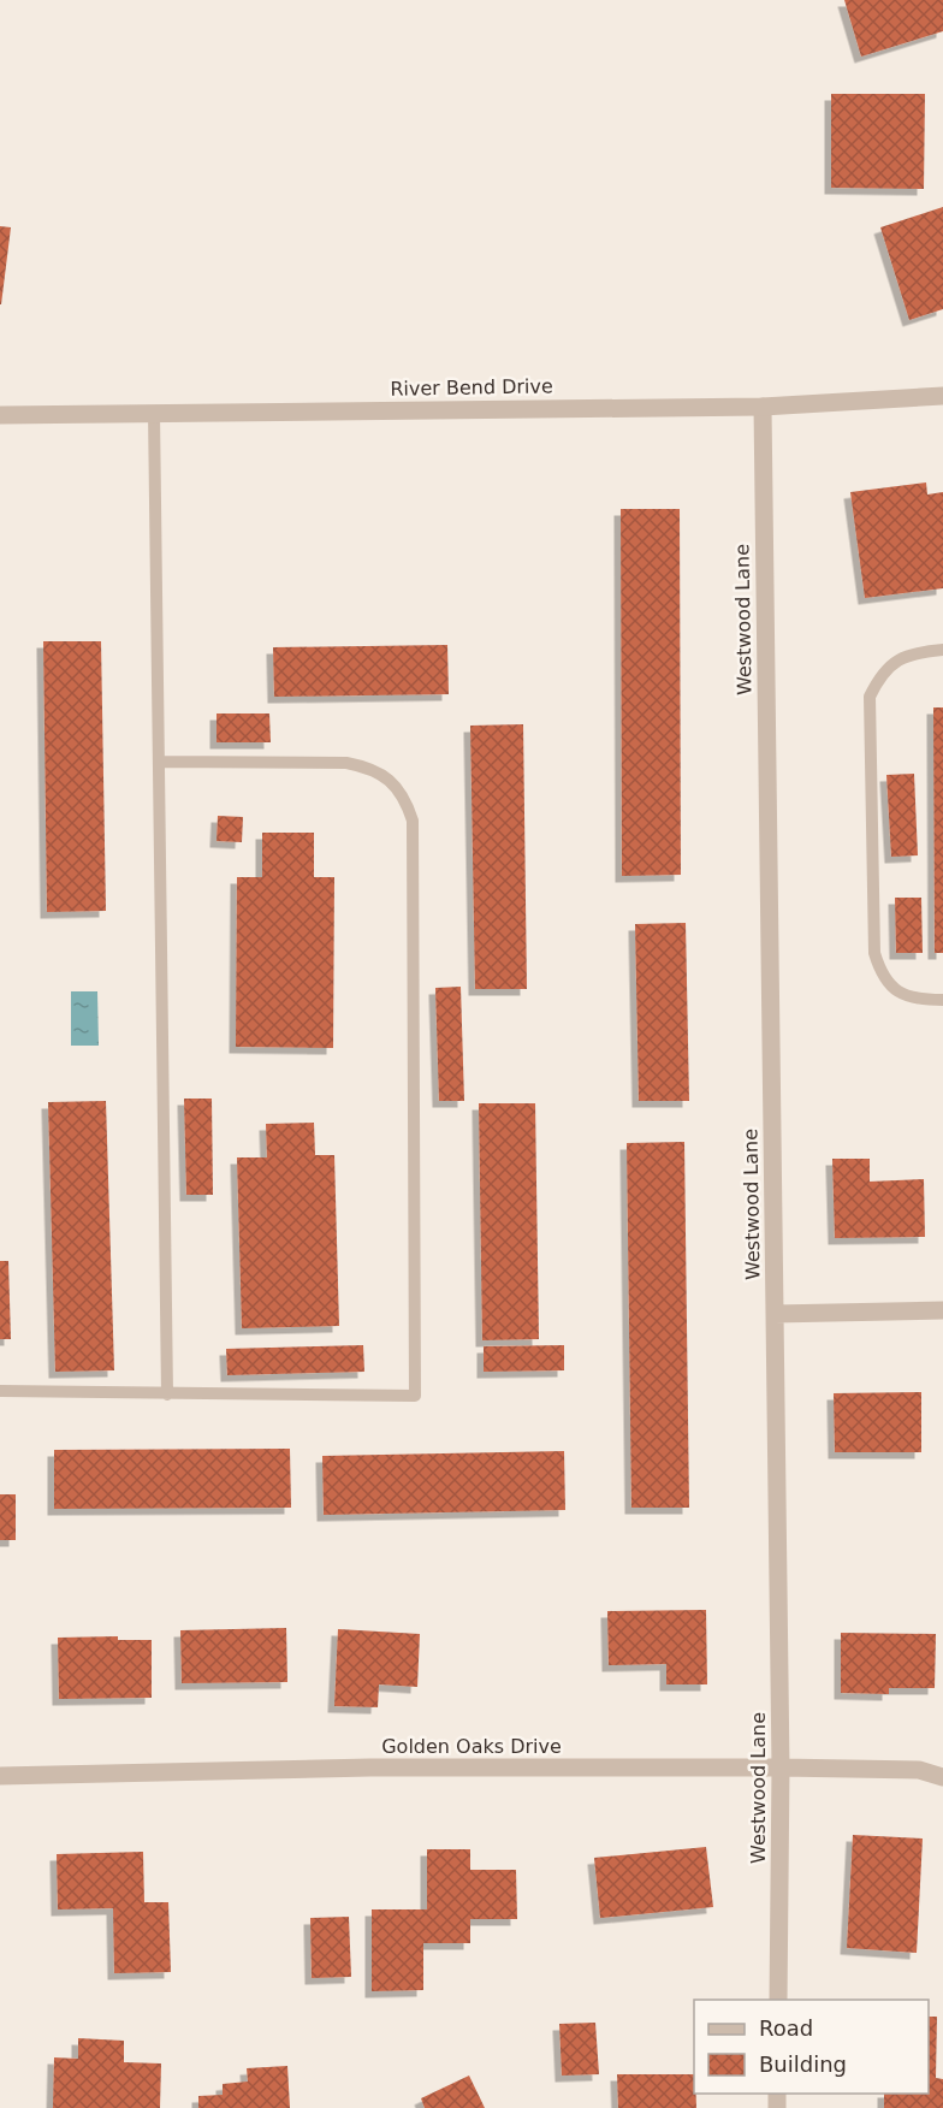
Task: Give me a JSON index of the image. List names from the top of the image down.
{
  "streets": {
    "street": ["River Bend Drive", "Westwood Lane", "Golden Oaks Drive"]
  },
  "crossings": [
    ["River Bend Drive", "Westwood Lane"],
    ["Westwood Lane", "Golden Oaks Drive"]
  ],
  "legend": ["Road", "Building"]
}
